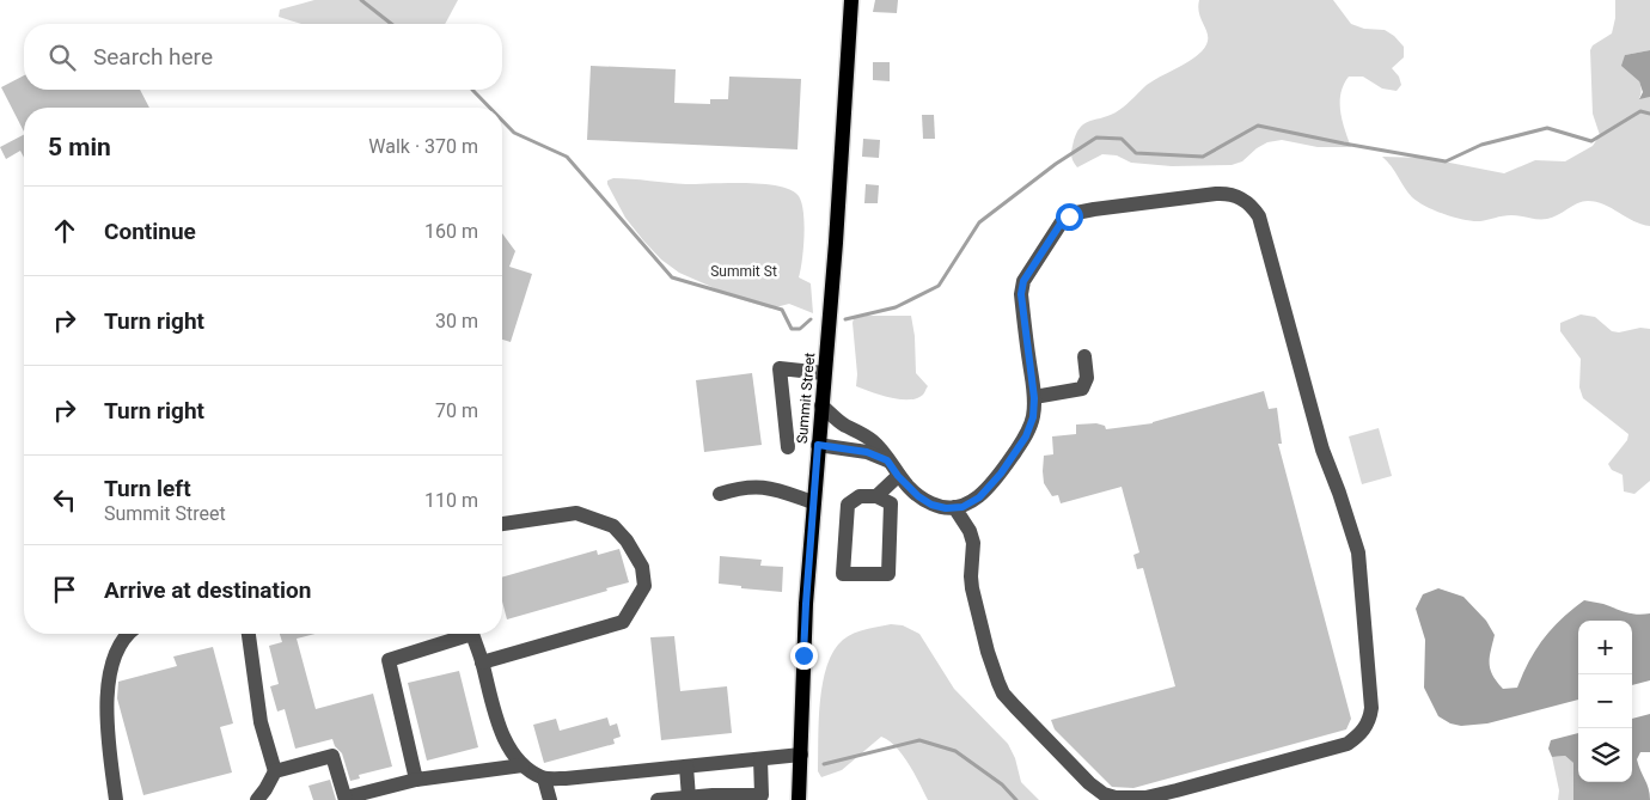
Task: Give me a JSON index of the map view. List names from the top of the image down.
{
  "streets": {
    "main road": ["Summit Street"]
  },
  "parks": ["Summit St"],
  "page": {
    "search": "Search here",
    "heading": ["5 min", "Walk · 370 m"],
    "list": [
      ["Continue", "160 m"],
      ["Turn right", "30 m"],
      ["Turn right", "70 m"],
      ["Turn left", "Summit Street", "110 m"],
      "Arrive at destination"
    ],
    "map_buttons": ["+", "−"]
  }
}
